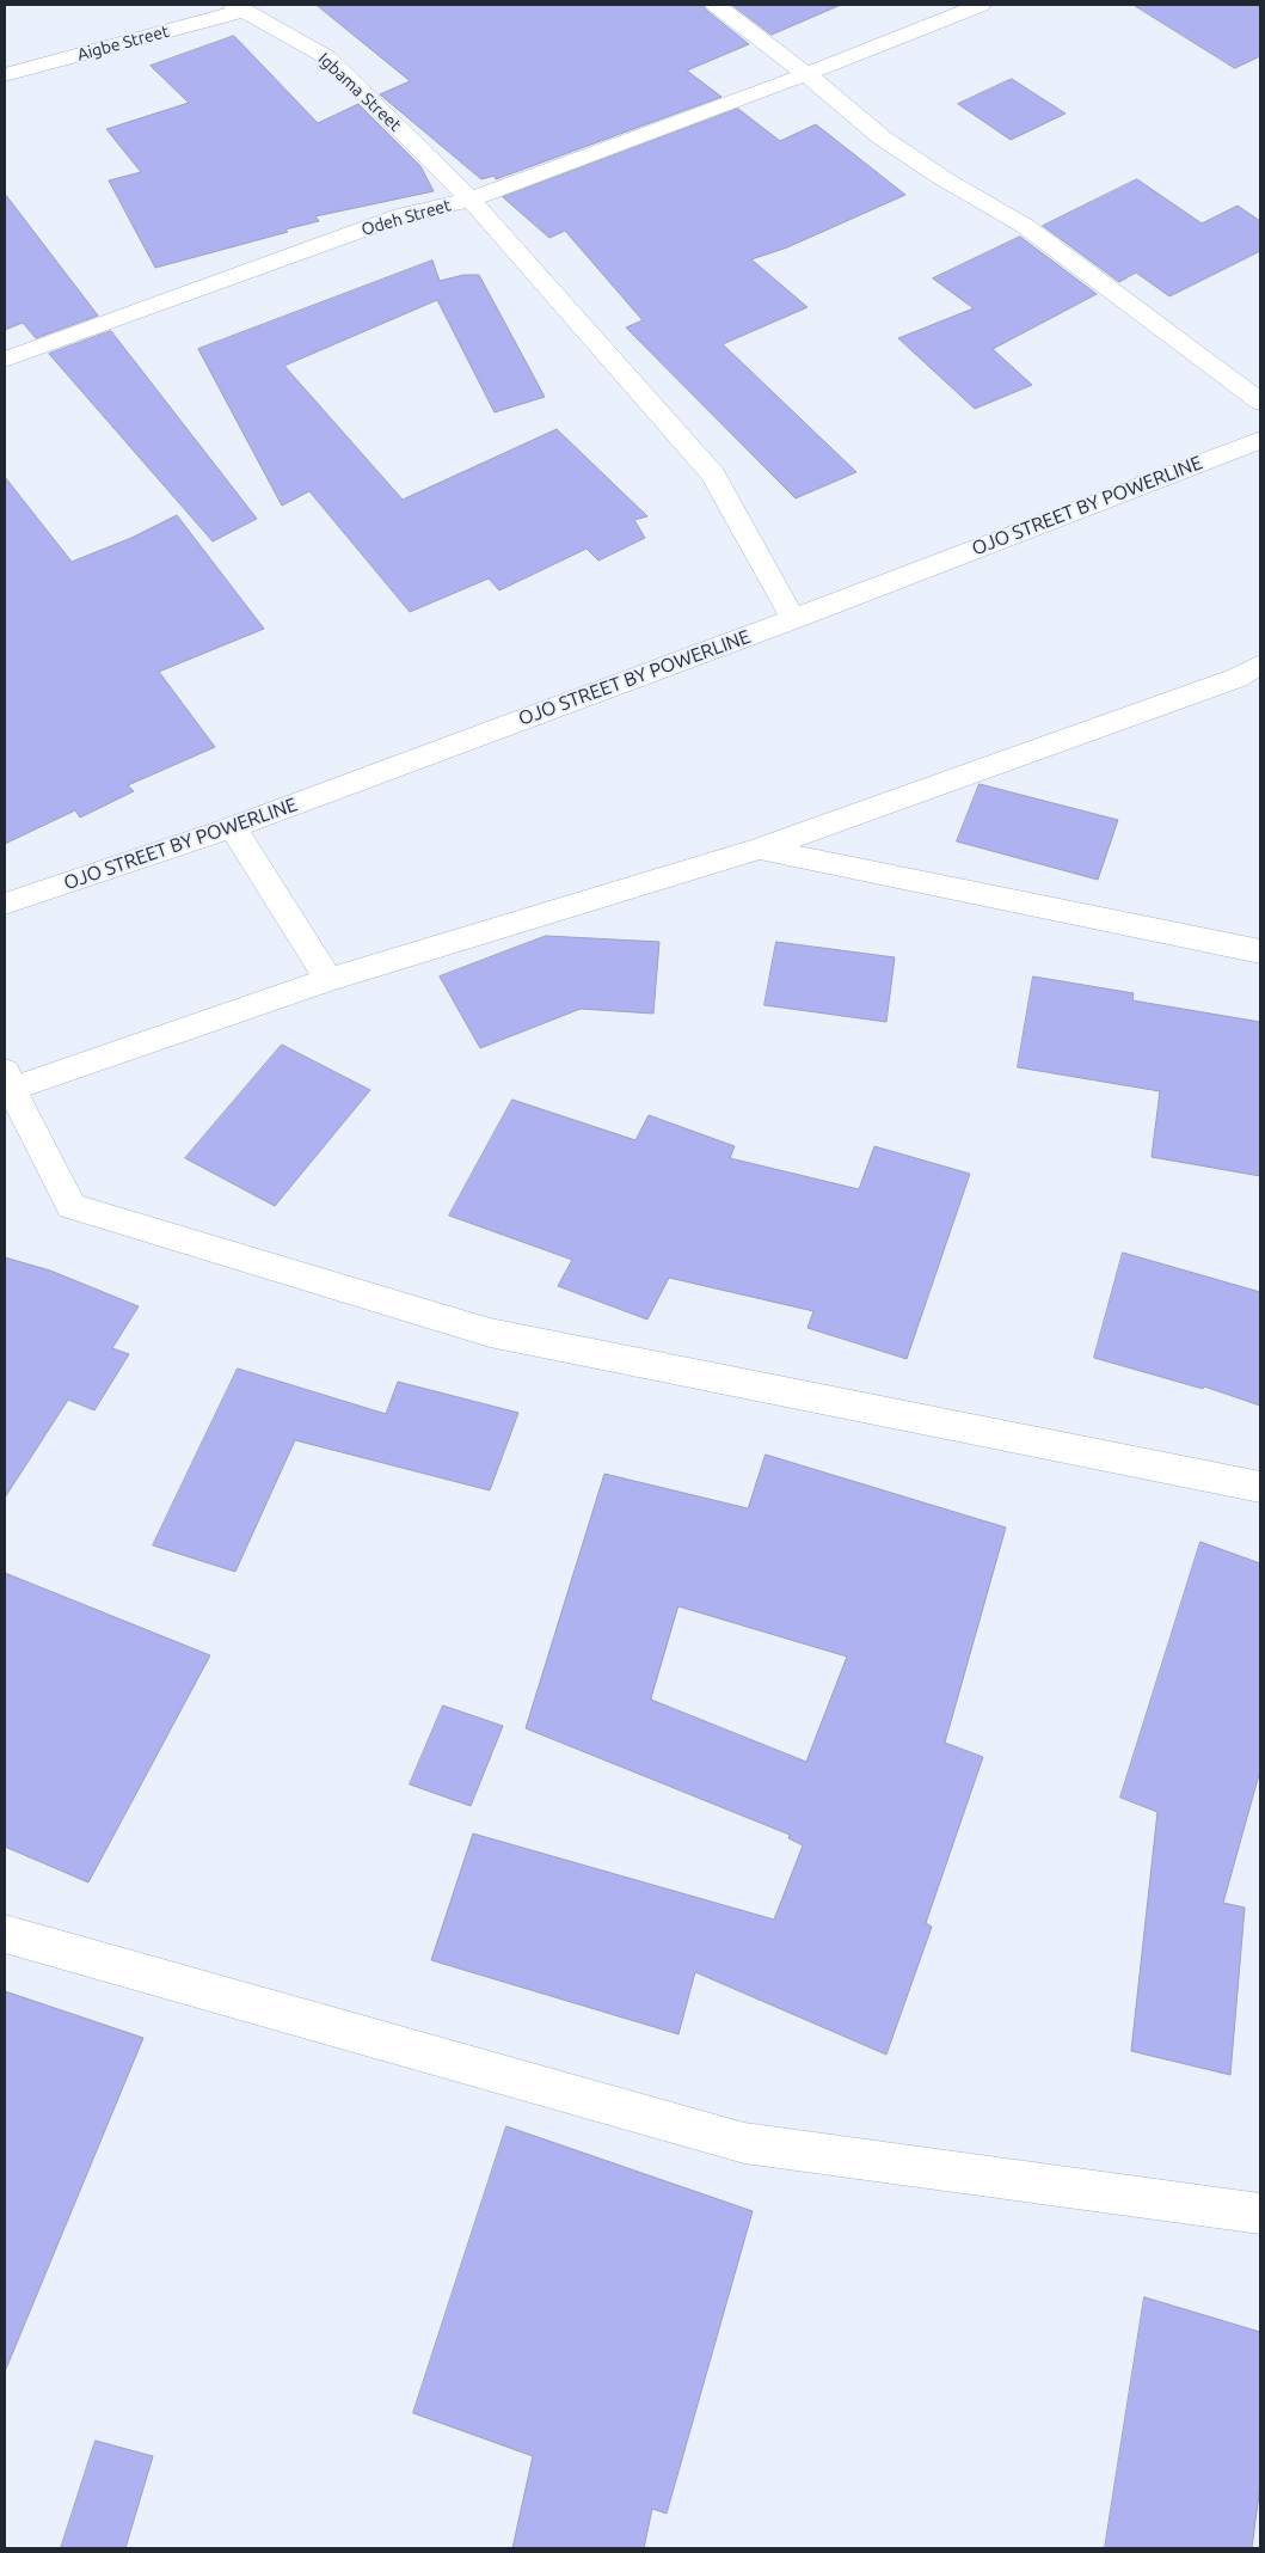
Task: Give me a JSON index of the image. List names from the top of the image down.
{
  "streets": {
    "street": [
      "Aigbe Street",
      "Igbama Street",
      "Odeh Street",
      "OJO STREET BY POWERLINE"
    ]
  },
  "crossings": [
    ["Aigbe Street", "Igbama Street"],
    ["Igbama Street", "Odeh Street"],
    ["Igbama Street", "OJO STREET BY POWERLINE"]
  ]
}
